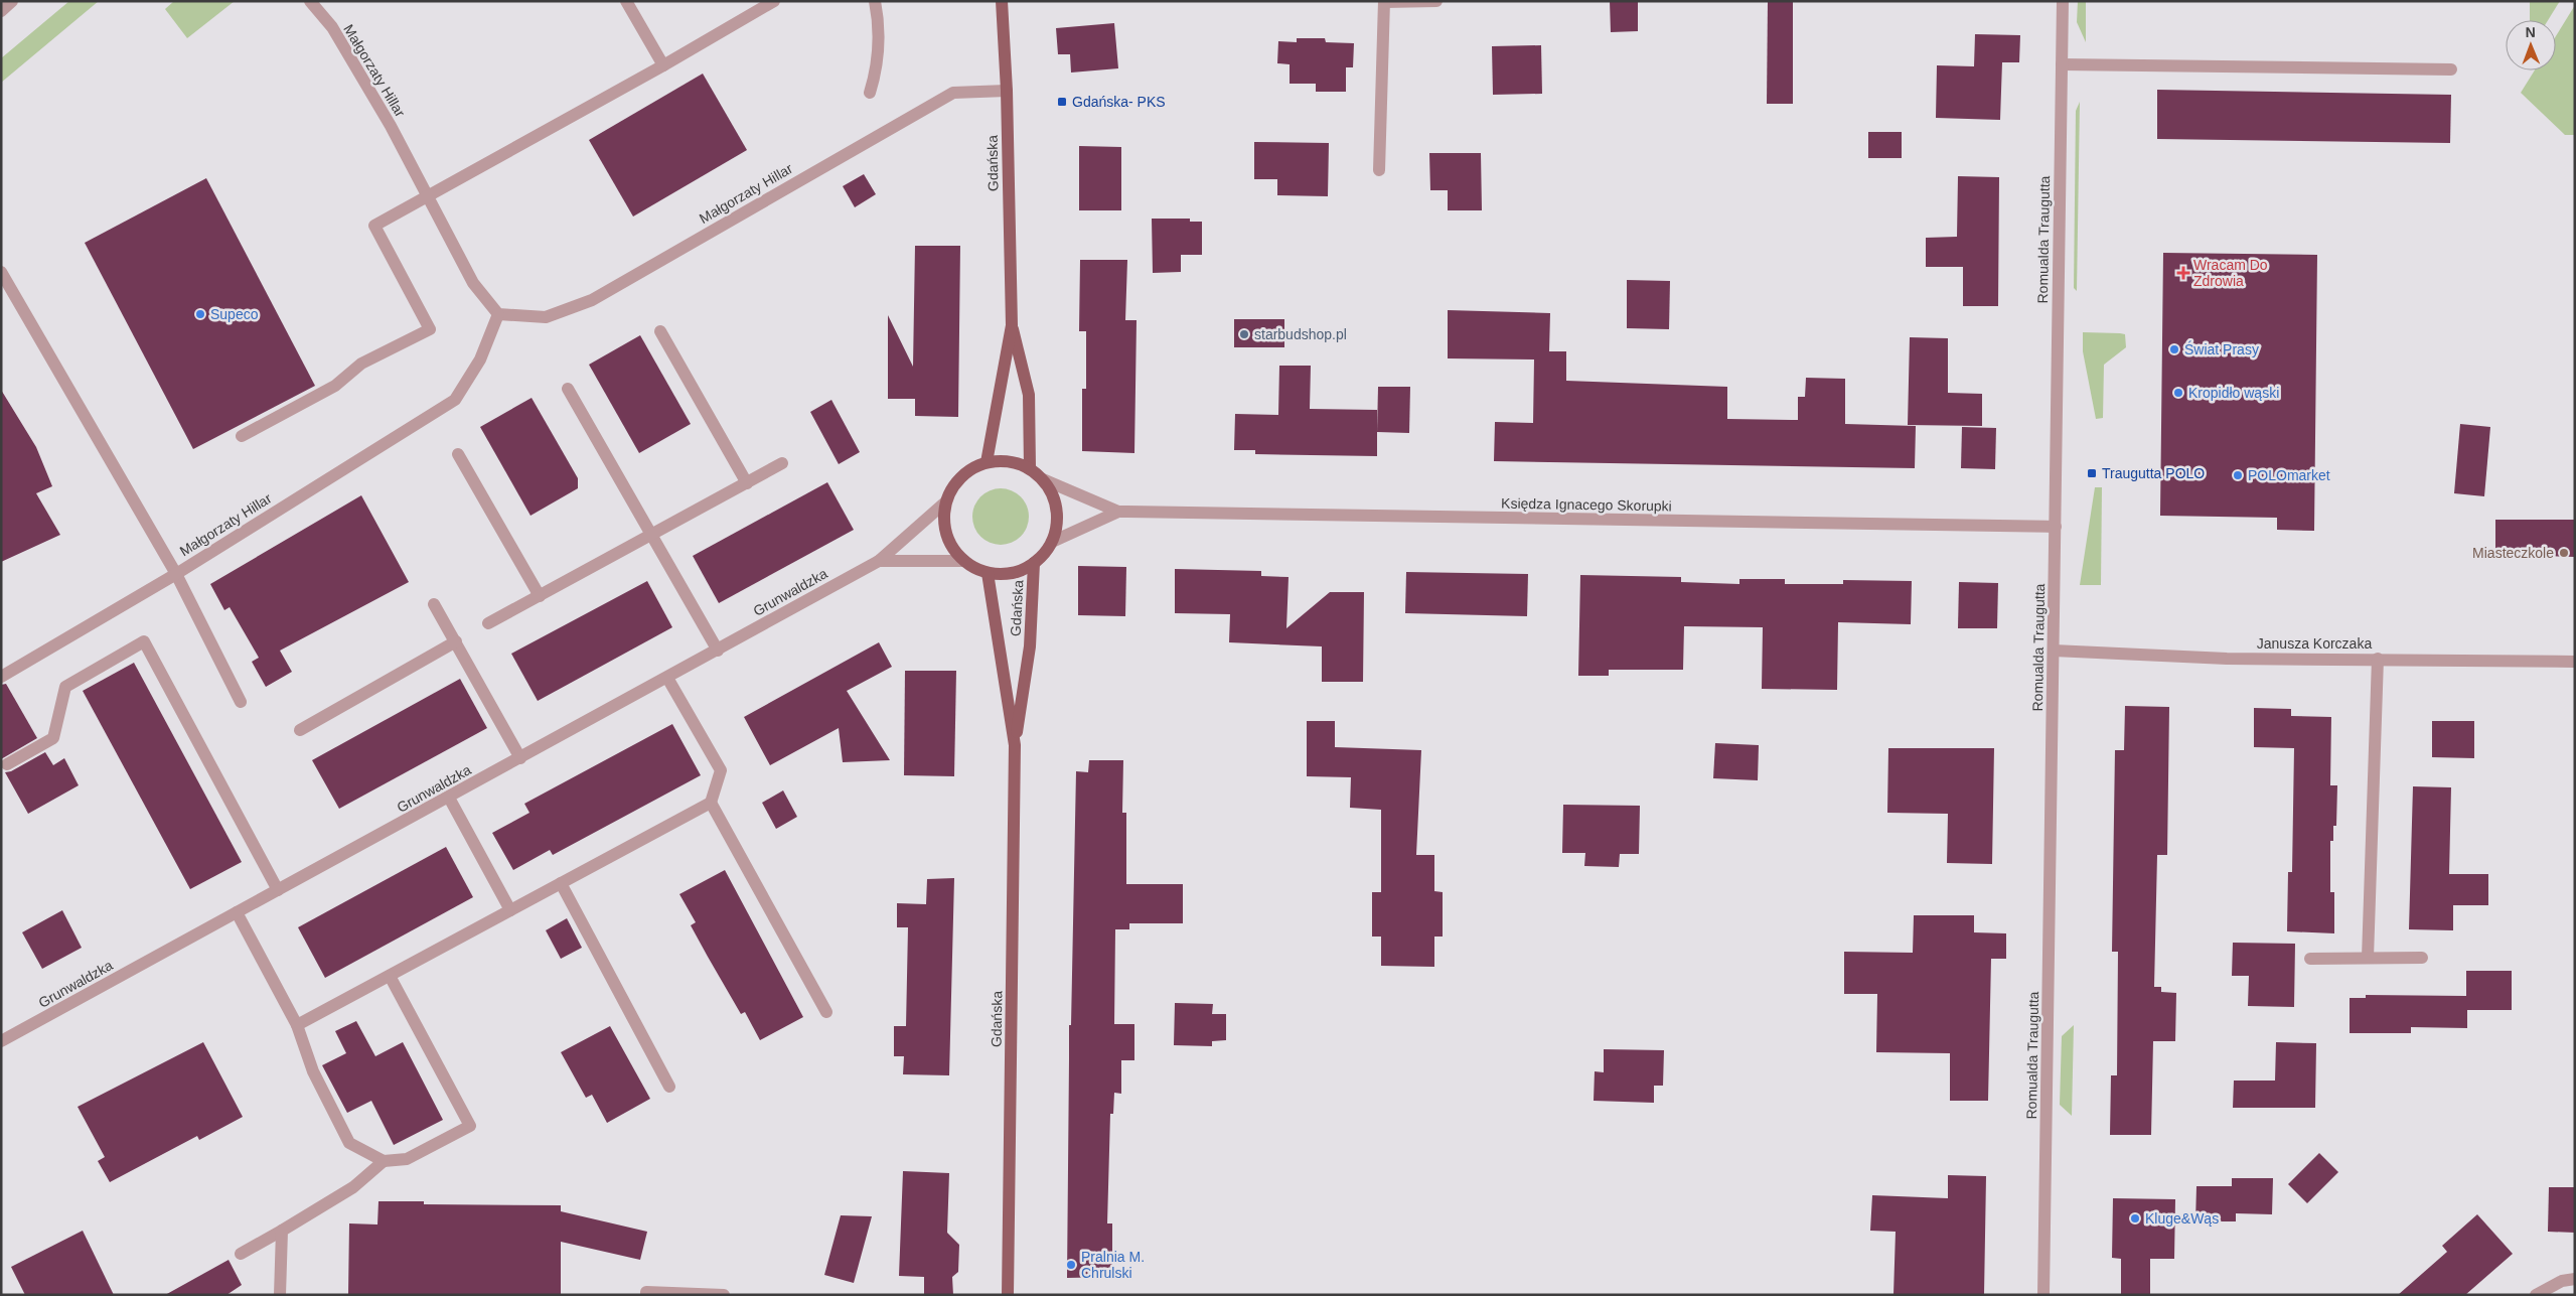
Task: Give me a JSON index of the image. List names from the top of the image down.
{
  "streets": {
    "main road": ["Gdańska"],
    "street": [
      "Małgorzaty Hillar",
      "Romualda Traugutta",
      "Księdza Ignacego Skorupki",
      "Grunwaldzka",
      "Janusza Korczaka"
    ]
  },
  "crossings": [
    ["Małgorzaty Hillar", "Gdańska"],
    ["Gdańska", "Księdza Ignacego Skorupki"],
    ["Gdańska", "Grunwaldzka"],
    ["Romualda Traugutta", "Księdza Ignacego Skorupki"],
    ["Romualda Traugutta", "Janusza Korczaka"],
    ["Księdza Ignacego Skorupki", "Grunwaldzka"]
  ],
  "places": {
    "transit": ["Gdańska- PKS", "Traugutta POLO"],
    "health": ["Wracam Do Zdrowia"],
    "other": [
      "Supeco",
      "starbudshop.pl",
      "Świat Prasy",
      "Kropidło wąski",
      "POLOmarket",
      "Miasteczkole",
      "Kluge&Wąs",
      "Pralnia M. Chrulski"
    ]
  },
  "north": "top"
}
